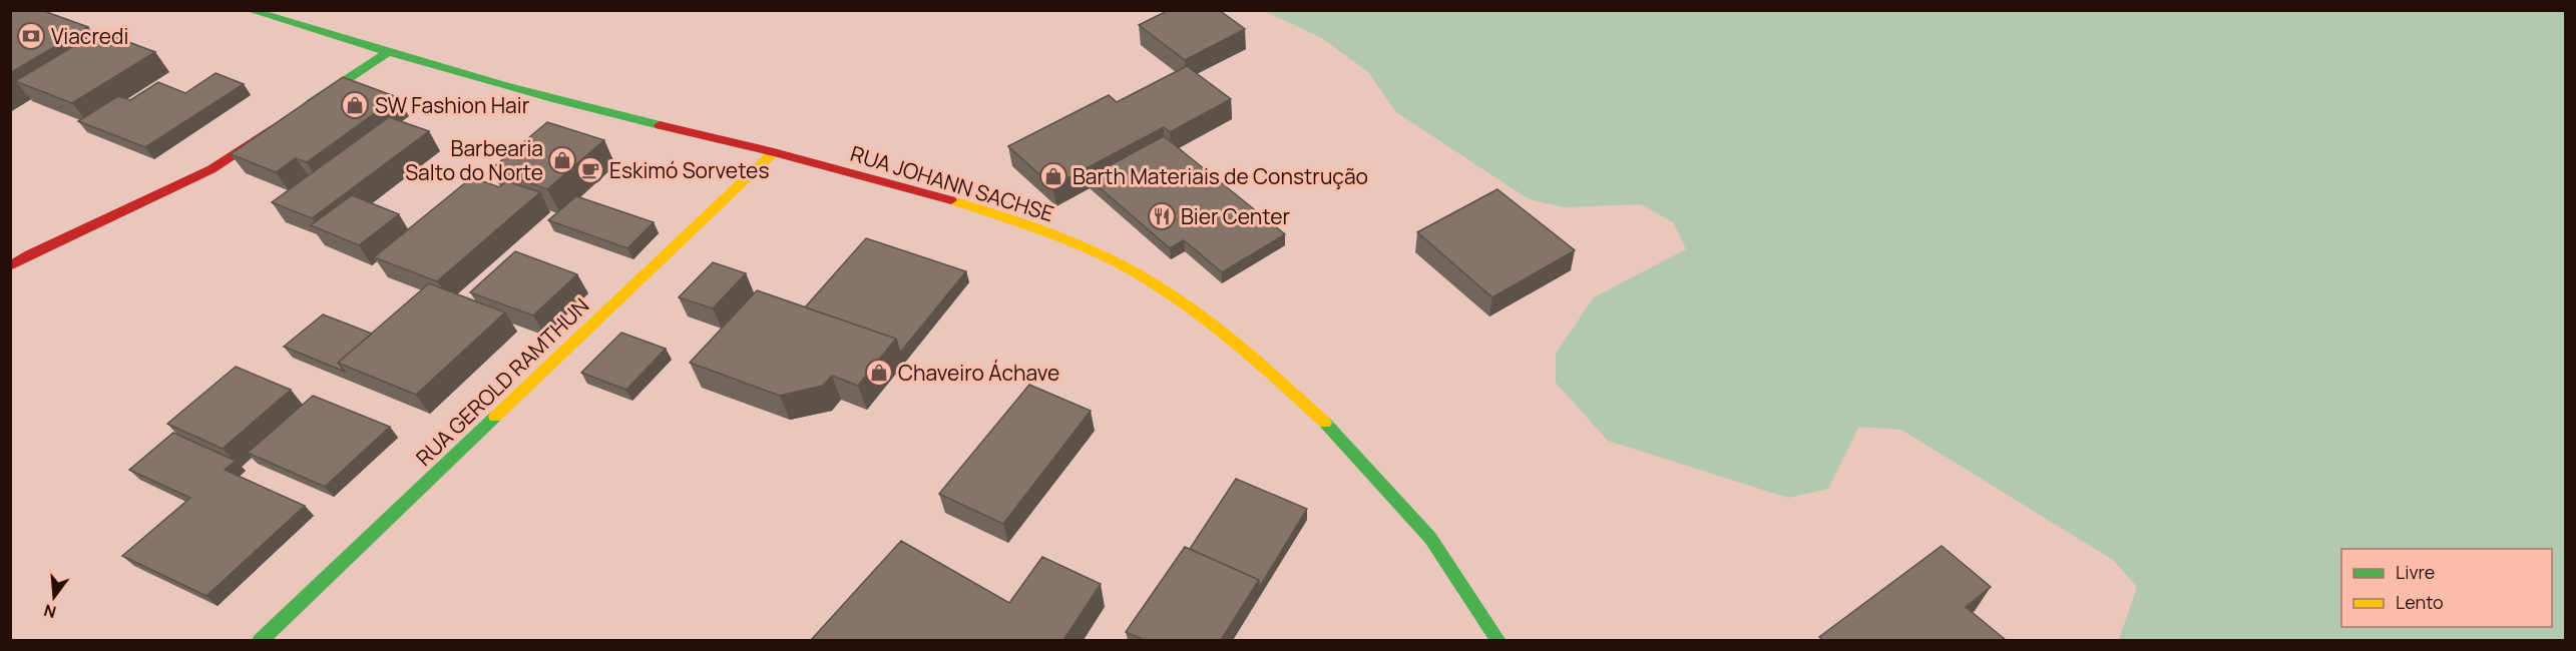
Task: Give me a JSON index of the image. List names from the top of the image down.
{
  "streets": {
    "street": ["RUA JOHANN SACHSE", "RUA GEROLD RAMTHUN"]
  },
  "crossings": [
    ["RUA JOHANN SACHSE", "RUA GEROLD RAMTHUN"]
  ],
  "places": {
    "bank": ["Viacredi"],
    "shop": [
      "SW Fashion Hair",
      "Barbearia Salto do Norte",
      "Barth Materiais de Construção",
      "Chaveiro Áchave"
    ],
    "cafe": ["Eskimó Sorvetes"],
    "restaurant": ["Bier Center"]
  },
  "legend": ["Livre", "Lento"],
  "north": "bottom"
}
